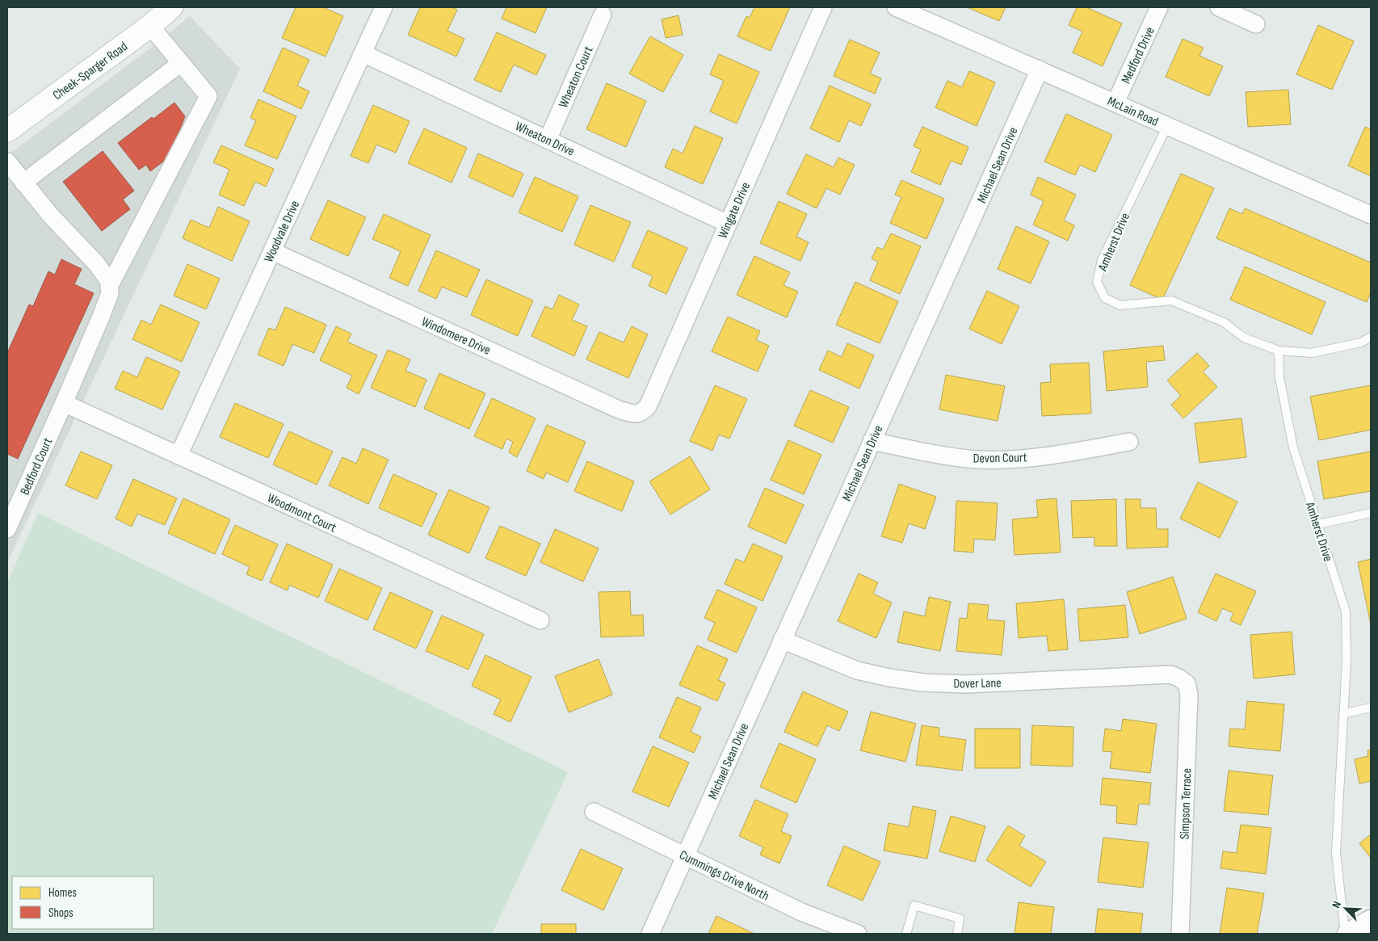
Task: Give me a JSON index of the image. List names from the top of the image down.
{
  "streets": {
    "main road": ["Cheek-Sparger Road"],
    "street": [
      "Medford Drive",
      "Wheaton Court",
      "McLain Road",
      "Wheaton Drive",
      "Michael Sean Drive",
      "Wingate Drive",
      "Woodvale Drive",
      "Windomere Drive",
      "Devon Court",
      "Bedford Court",
      "Woodmont Court",
      "Dover Lane",
      "Simpson Terrace",
      "Cummings Drive North"
    ],
    "lane": ["Amherst Drive"]
  },
  "crossings": [
    ["Medford Drive", "McLain Road"],
    ["Wheaton Court", "Wheaton Drive"],
    ["McLain Road", "Michael Sean Drive"],
    ["McLain Road", "Amherst Drive"],
    ["Wheaton Drive", "Wingate Drive"],
    ["Wheaton Drive", "Woodvale Drive"],
    ["Michael Sean Drive", "Devon Court"],
    ["Michael Sean Drive", "Dover Lane"],
    ["Michael Sean Drive", "Cummings Drive North"],
    ["Wingate Drive", "Windomere Drive"],
    ["Woodvale Drive", "Windomere Drive"],
    ["Woodvale Drive", "Woodmont Court"],
    ["Bedford Court", "Woodmont Court"],
    ["Dover Lane", "Simpson Terrace"]
  ],
  "legend": ["Homes", "Shops"],
  "north": "top left"
}
